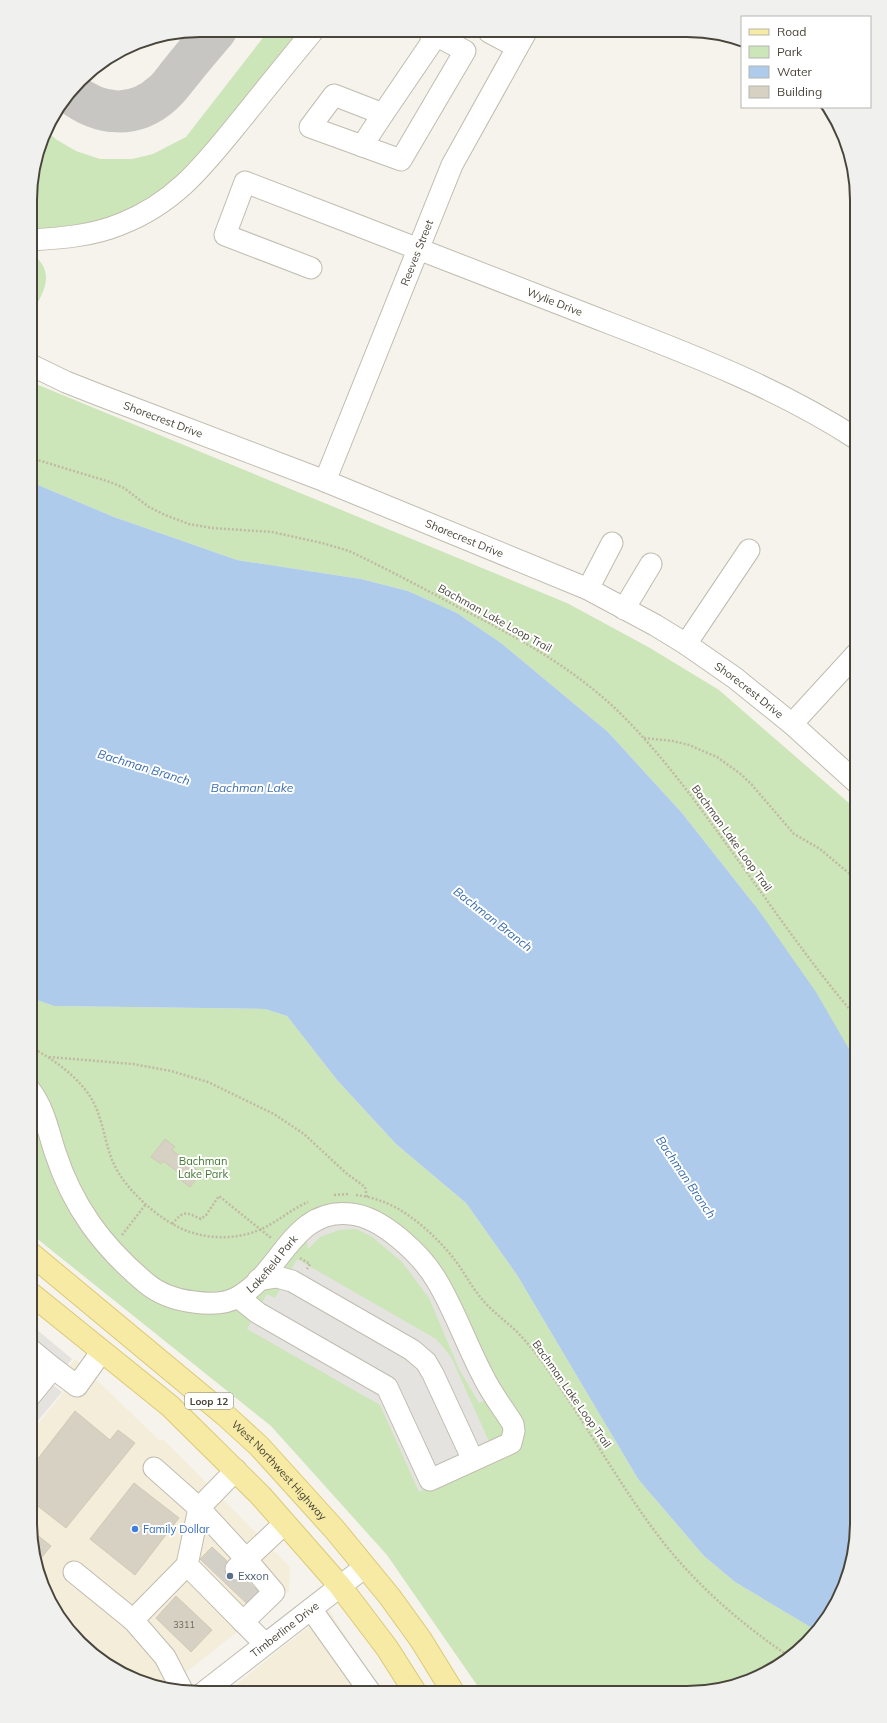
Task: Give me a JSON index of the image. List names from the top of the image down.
{
  "streets": {
    "main road": ["Loop 12", "West Northwest Highway"],
    "street": [
      "Reeves Street",
      "Wylie Drive",
      "Shorecrest Drive",
      "Lakefield Park",
      "Timberline Drive"
    ],
    "path": ["Bachman Lake Loop Trail"]
  },
  "crossings": [
    ["Reeves Street", "Wylie Drive"],
    ["Reeves Street", "Shorecrest Drive"],
    ["Loop 12", "Timberline Drive"],
    ["West Northwest Highway", "Timberline Drive"]
  ],
  "water": ["Bachman Branch", "Bachman Lake"],
  "parks": ["Bachman Lake Park"],
  "places": ["Family Dollar", "Exxon"],
  "house_numbers": ["3311"],
  "legend": [
    "Road",
    "Park",
    "Water",
    "Building"
  ]
}
